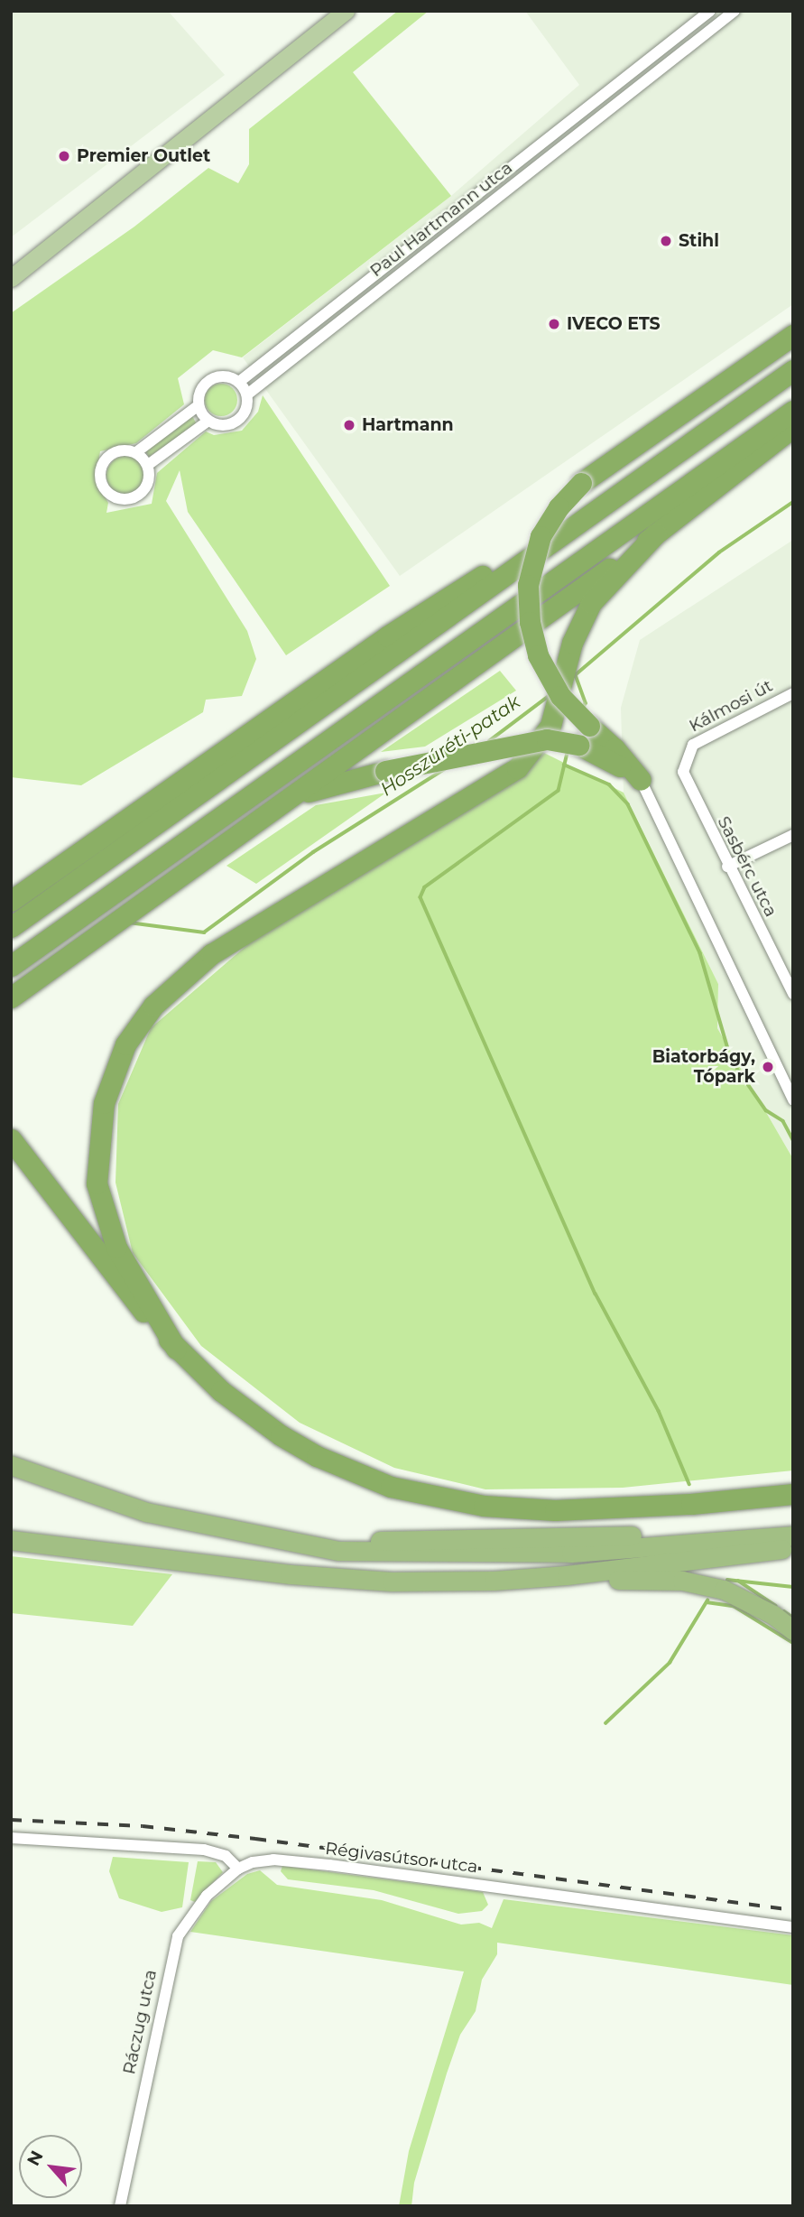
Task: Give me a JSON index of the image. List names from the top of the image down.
{
  "streets": {
    "street": [
      "Paul Hartmann utca",
      "Kálmosi út",
      "Sasbérc utca",
      "Régivasútsor utca",
      "Ráczug utca"
    ]
  },
  "crossings": [
    ["Kálmosi út", "Sasbérc utca"],
    ["Régivasútsor utca", "Ráczug utca"]
  ],
  "water": ["Hosszúréti-patak"],
  "places": [
    "Premier Outlet",
    "Stihl",
    "IVECO ETS",
    "Hartmann",
    "Biatorbágy, Tópark"
  ],
  "north": "top left"
}
